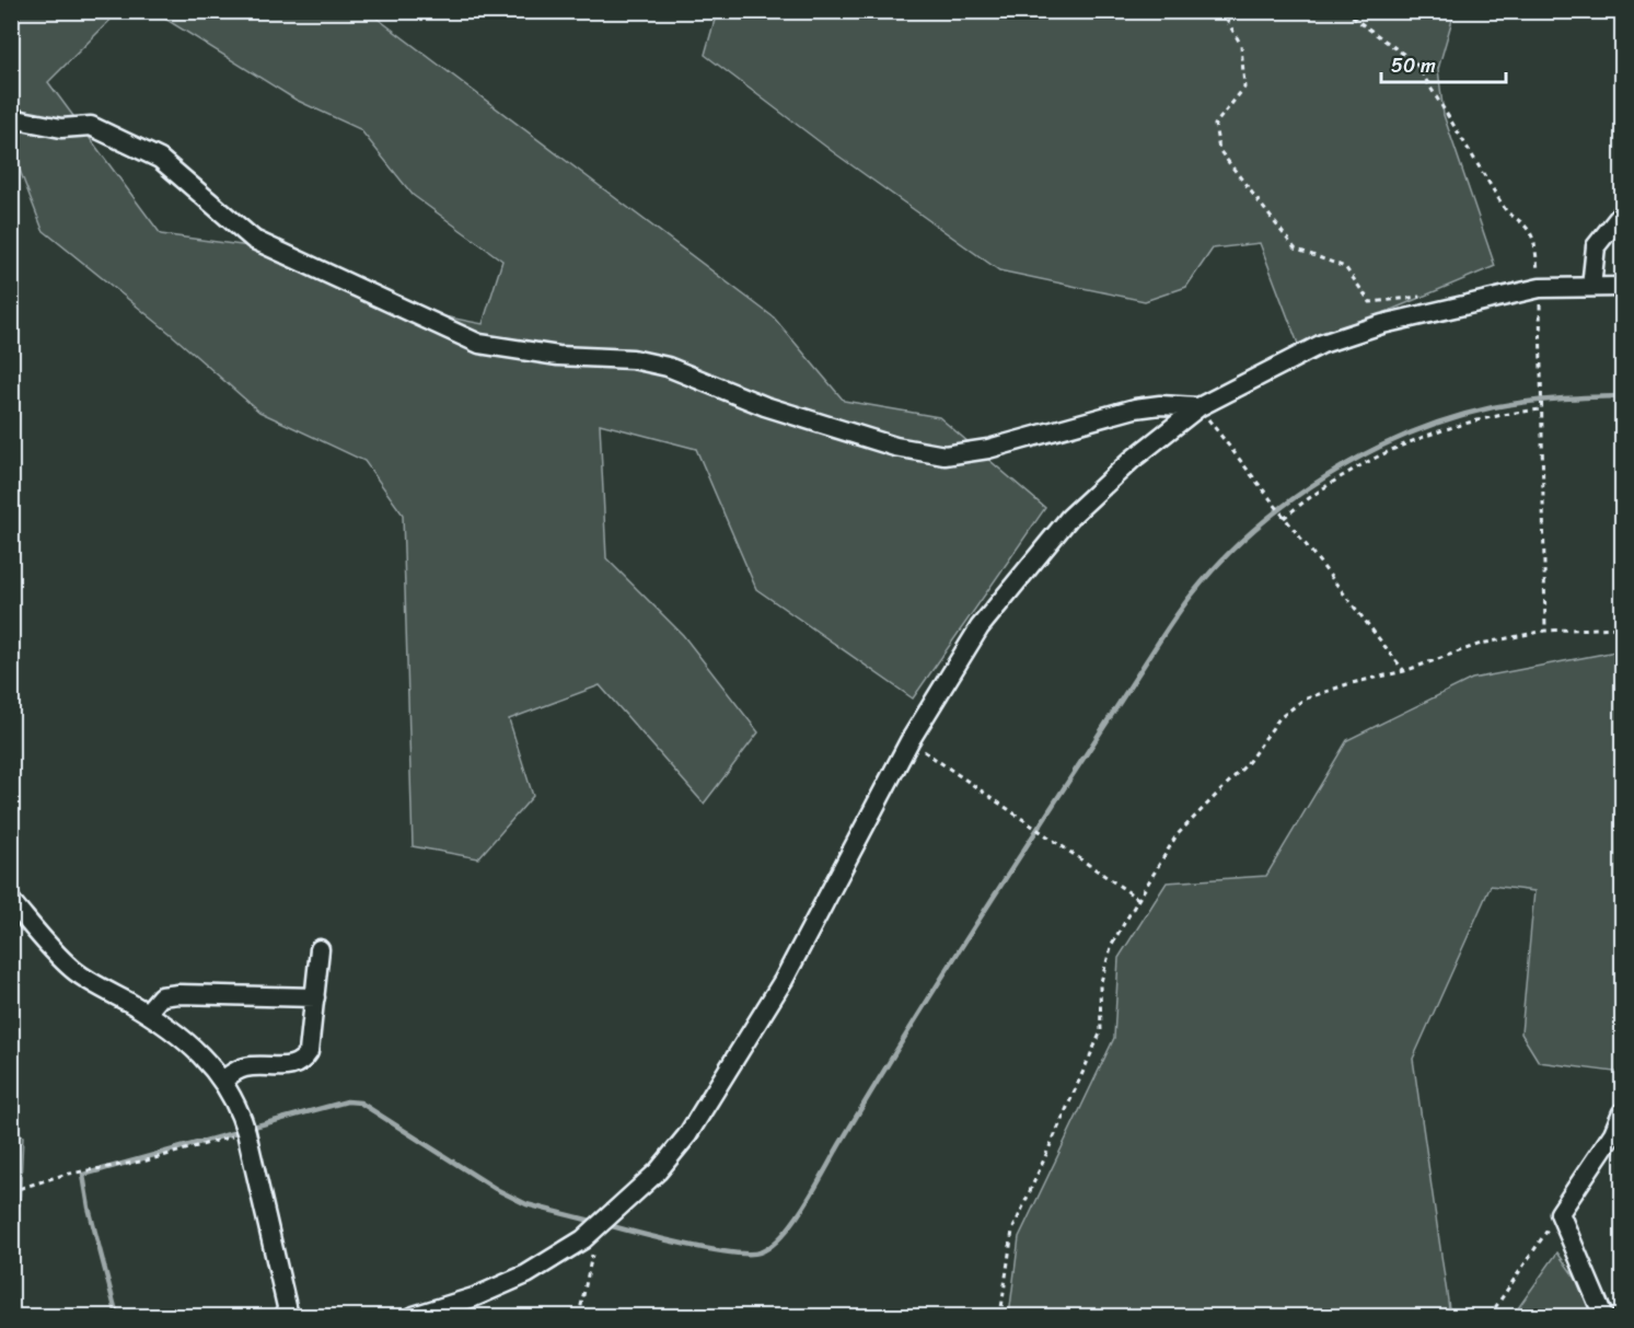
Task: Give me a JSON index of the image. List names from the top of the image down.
{
  "scale_bar": "50 m"
}
